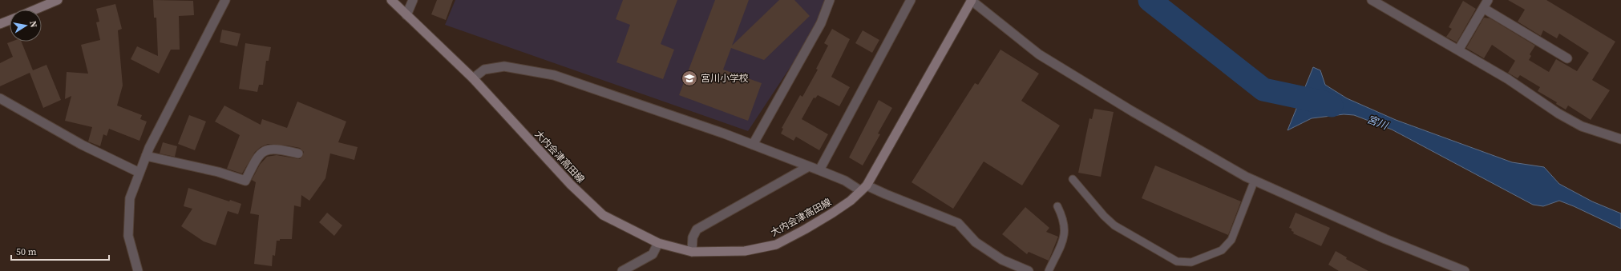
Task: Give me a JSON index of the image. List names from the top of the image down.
{
  "streets": {
    "main road": ["大内会津高田線"]
  },
  "water": ["宮川"],
  "places": {
    "school or university": ["宮川小学校"]
  },
  "scale_bar": "50 m",
  "north": "right"
}
